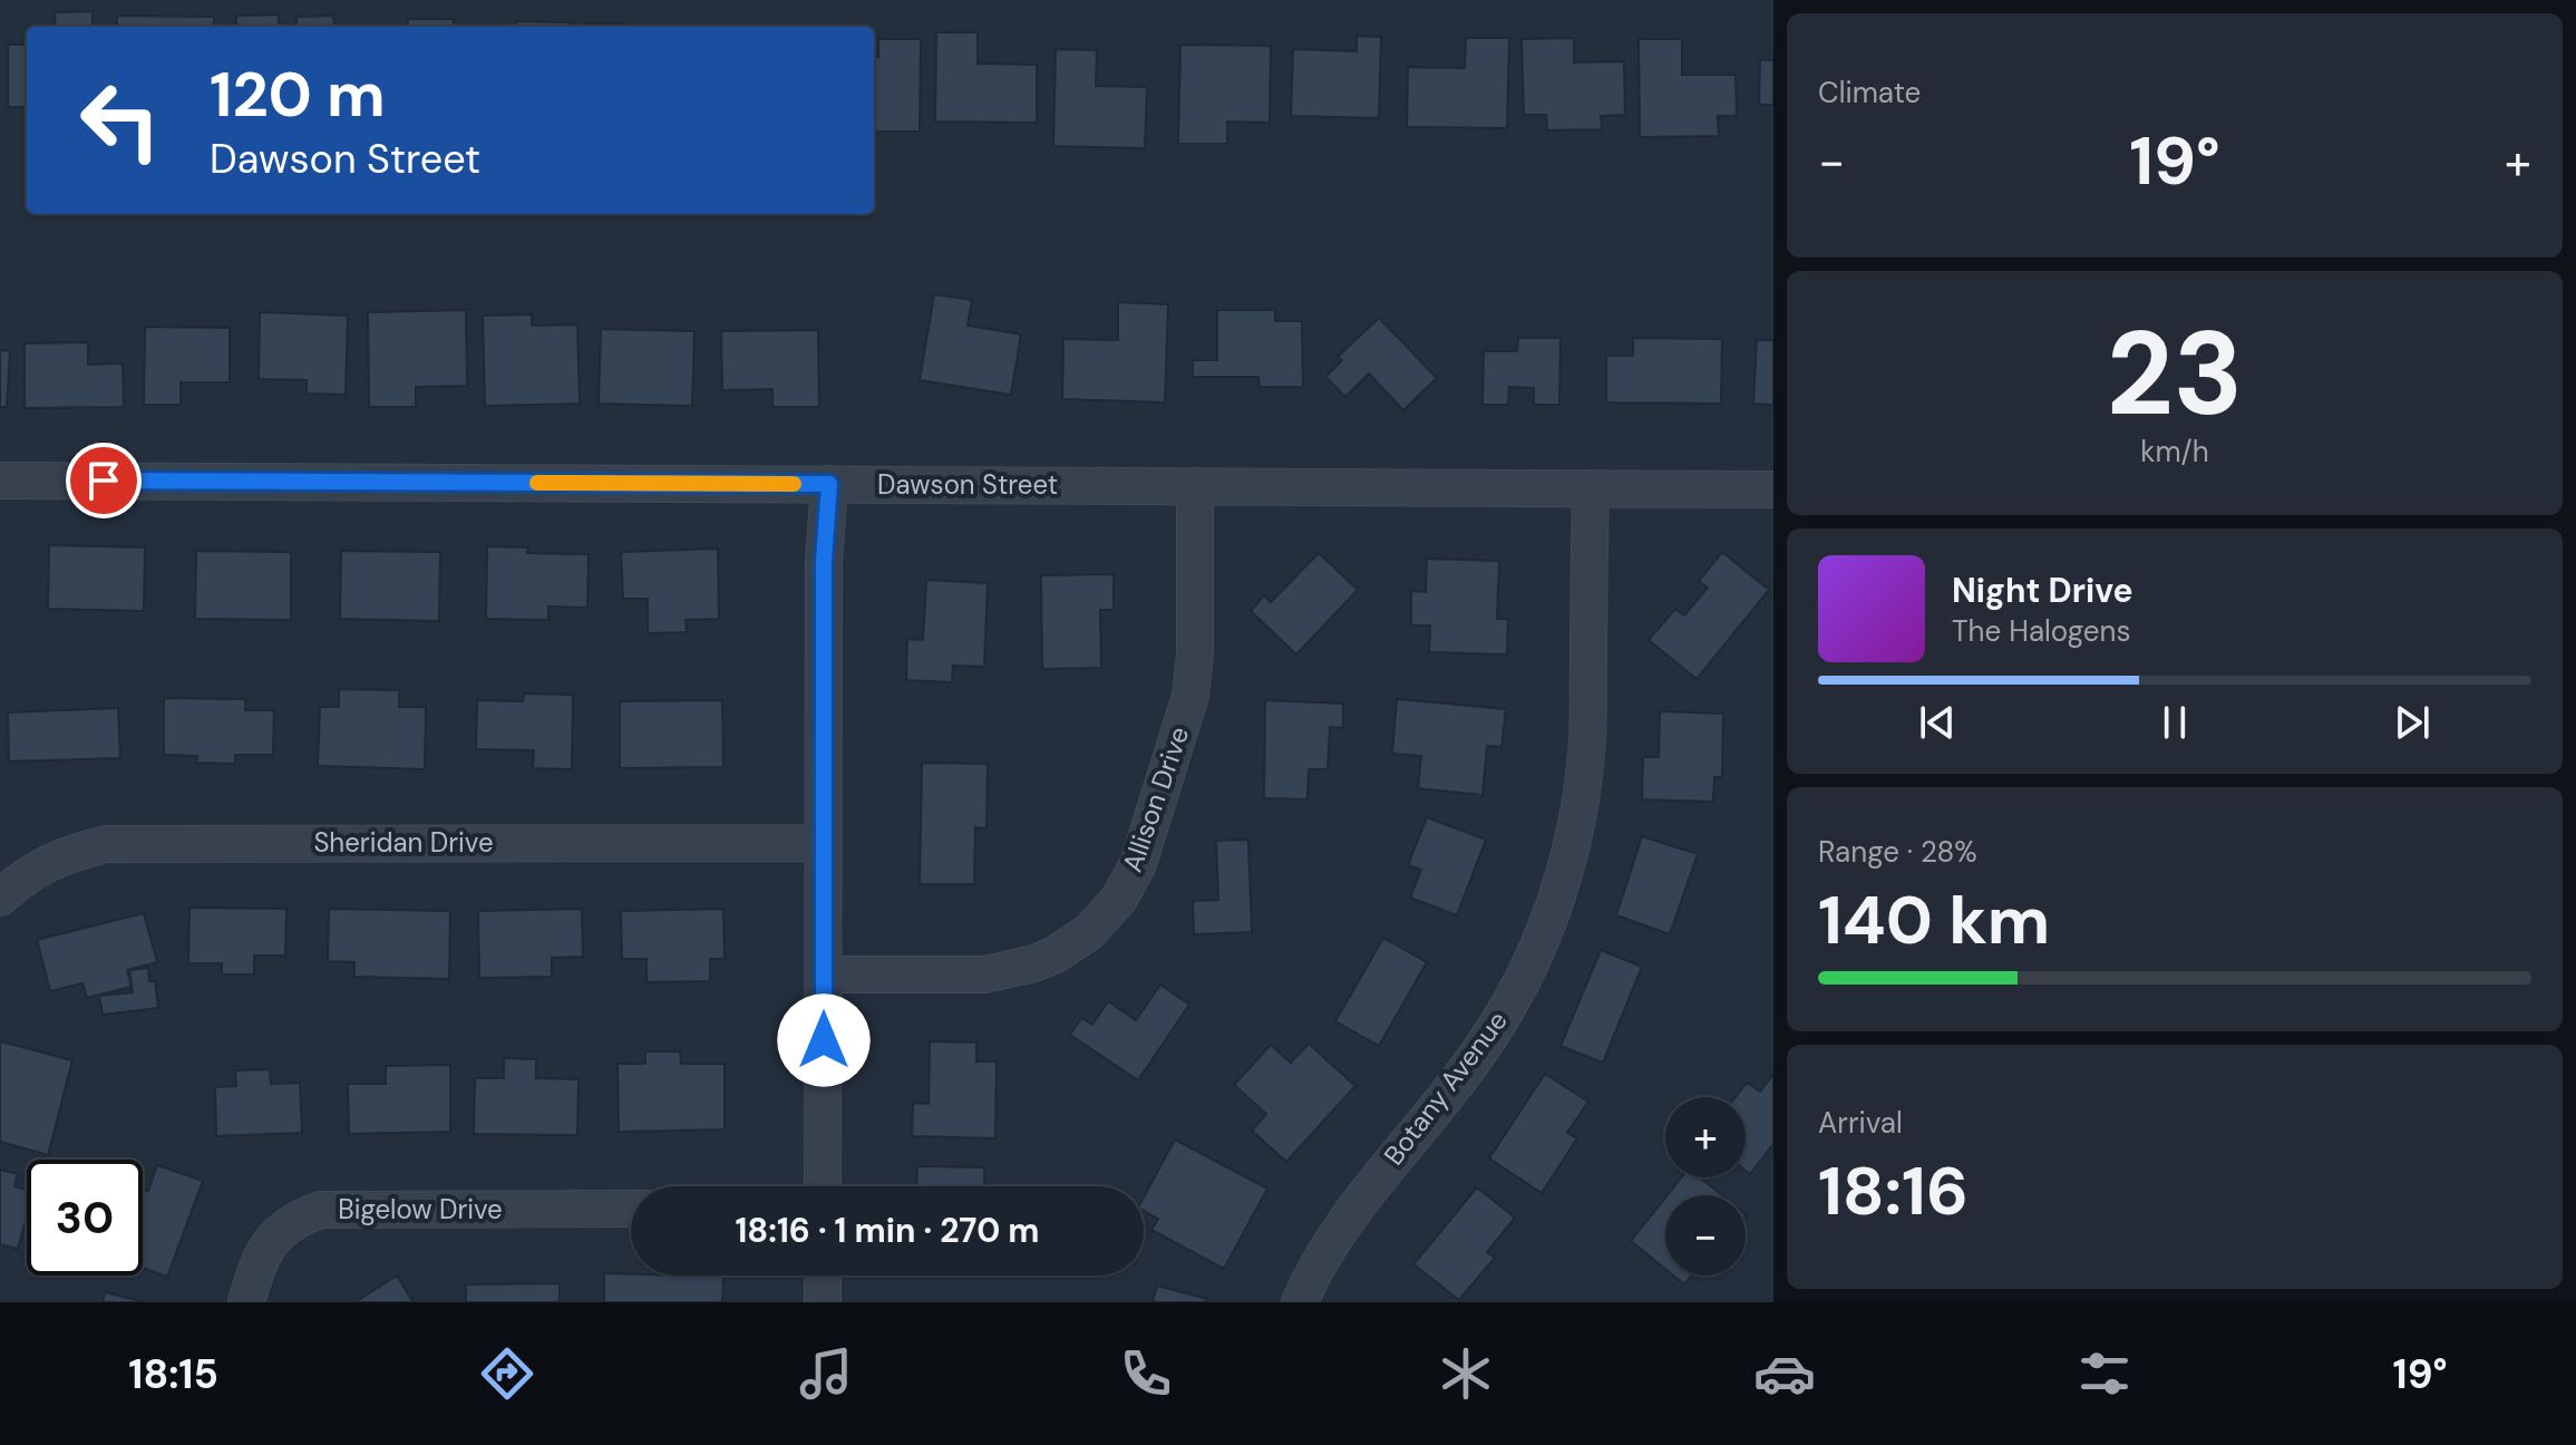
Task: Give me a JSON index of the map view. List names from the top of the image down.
{
  "streets": {
    "street": [
      "Dawson Street",
      "Allison Drive",
      "Sheridan Drive",
      "Botany Avenue",
      "Bigelow Drive"
    ]
  },
  "crossings": [
    ["Dawson Street", "Allison Drive"],
    ["Dawson Street", "Botany Avenue"]
  ],
  "page": {
    "tile": [
      "Climate",
      ["23", "km/h"],
      ["Range · 28%", "140 km"],
      ["Arrival", "18:16"]
    ],
    "turn": ["120 m", "Dawson Street"],
    "heat": ["−", "19°", "+"],
    "song": ["Night Drive", "The Halogens"],
    "map_buttons": ["+", "−"],
    "limit": "30",
    "trip": "18:16 · 1 min · 270 m",
    "tabs": ["18:15", "19°"]
  }
}
